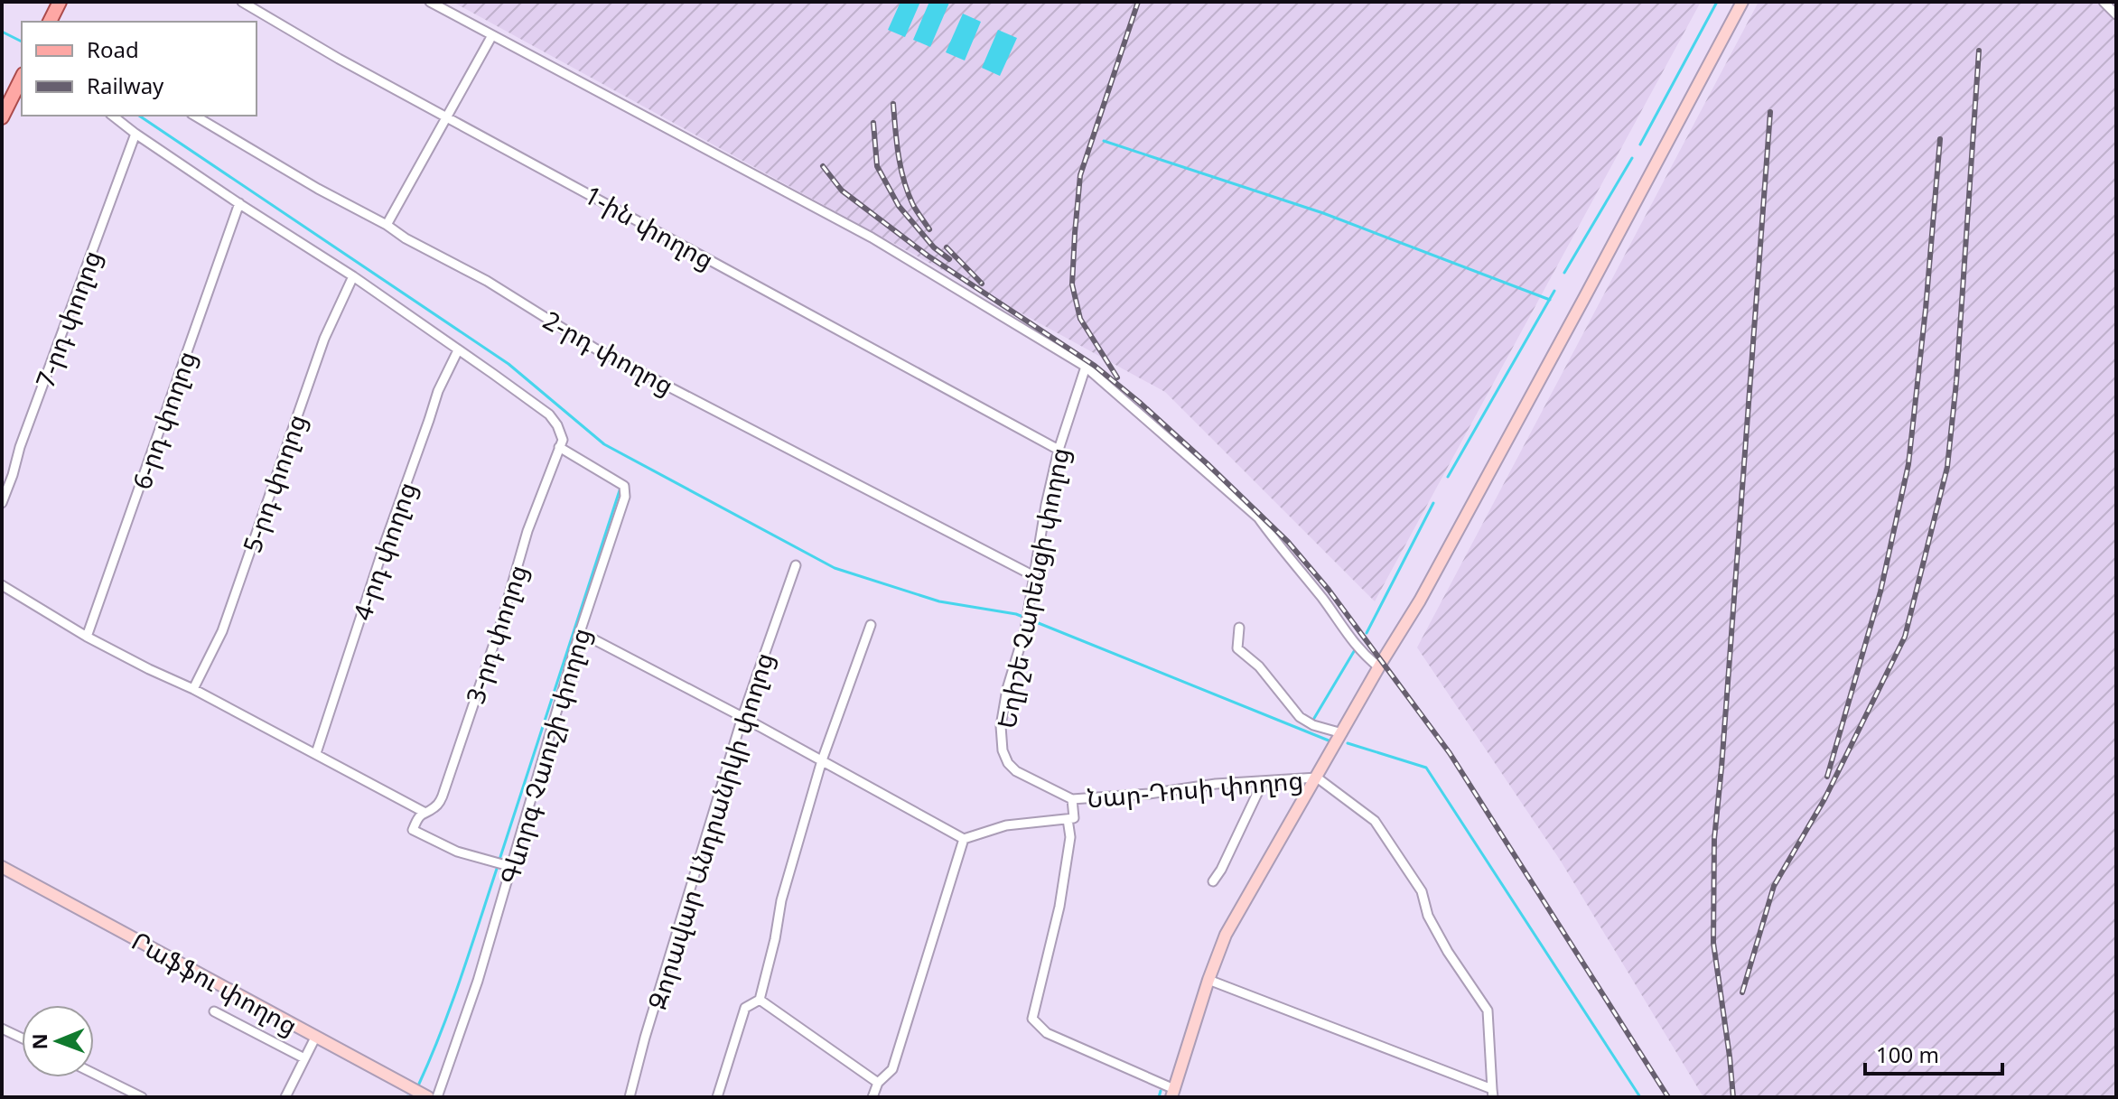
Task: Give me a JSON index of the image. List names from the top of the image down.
{
  "streets": {
    "main road": ["Րաֆֆու փողոց"],
    "street": [
      "1-ին փողոց",
      "7-րդ փողոց",
      "2-րդ փողոց",
      "6-րդ փողոց",
      "5-րդ փողոց",
      "4-րդ փողոց",
      "Եղիշե Չարենցի փողոց",
      "3-րդ փողոց",
      "Գևորգ Չաուշի փողոց",
      "Նար-Դոսի փողոց",
      "Զորավար Անդրանիկի փողոց"
    ]
  },
  "crossings": [
    ["1-ին փողոց", "Եղիշե Չարենցի փողոց"],
    ["2-րդ փողոց", "Եղիշե Չարենցի փողոց"],
    ["Եղիշե Չարենցի փողոց", "Նար-Դոսի փողոց"],
    ["3-րդ փողոց", "Գևորգ Չաուշի փողոց"]
  ],
  "legend": ["Road", "Railway"],
  "scale_bar": "100 m",
  "north": "left"
}
